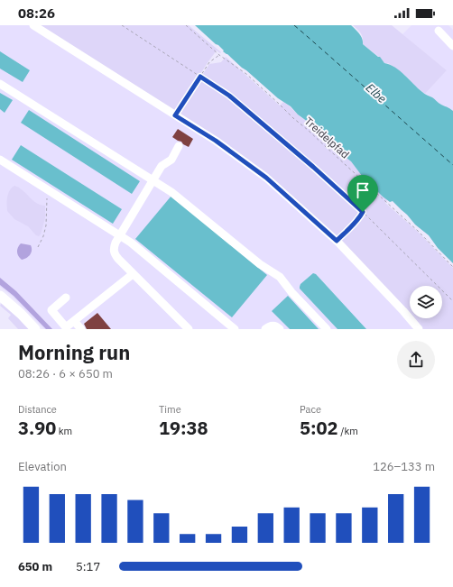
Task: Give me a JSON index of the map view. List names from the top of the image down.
{
  "streets": {
    "path": ["Treidelpfad"]
  },
  "water": ["Elbe"],
  "page": {
    "status": "08:26",
    "heading": ["Morning run", "08:26 · 6 × 650 m"],
    "stats": [
      ["Distance", "3.90 km"],
      ["Time", "19:38"],
      ["Pace", "5:02 /km"]
    ],
    "chart": ["Elevation", "126–133 m"],
    "list": [
      {
        "name": "650 m",
        "note": "5:17"
      }
    ]
  }
}
